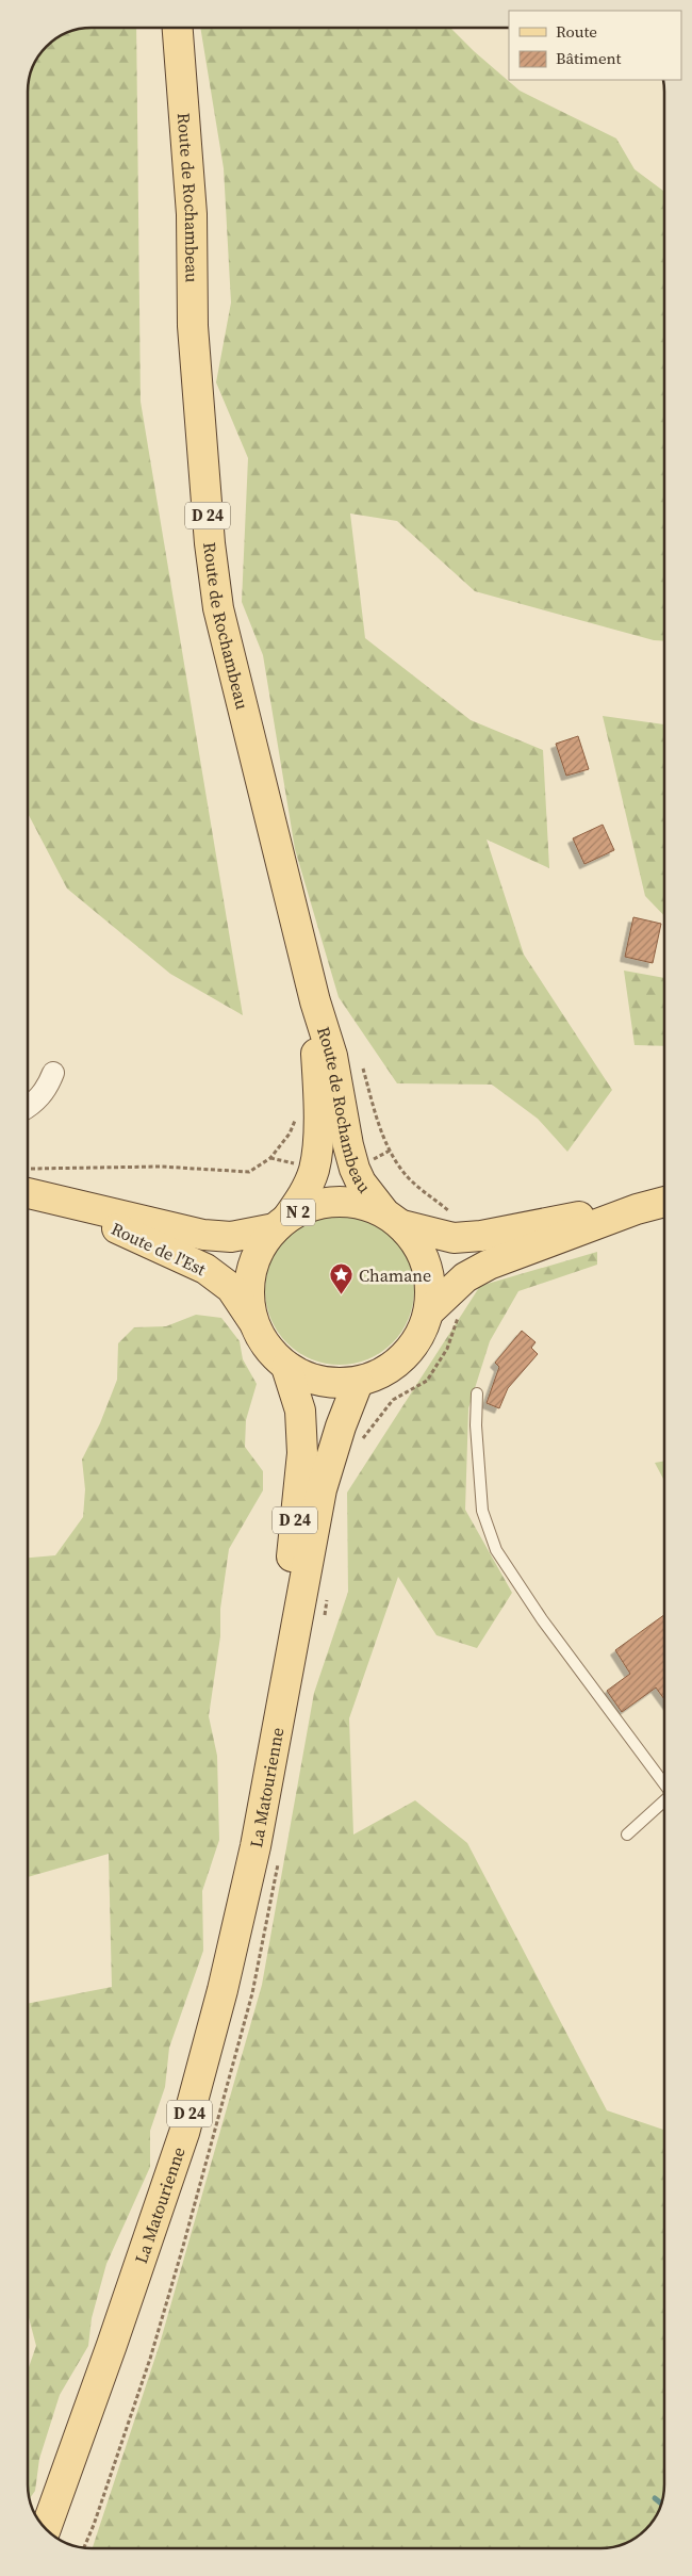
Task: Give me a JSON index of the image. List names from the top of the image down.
{
  "streets": {
    "main road": [
      "Route de Rochambeau",
      "D 24",
      "N 2",
      "Route de l'Est",
      "La Matourienne"
    ]
  },
  "crossings": [
    ["Route de Rochambeau", "N 2"],
    ["Route de Rochambeau", "Route de l'Est"],
    ["Route de Rochambeau", "La Matourienne"],
    ["N 2", "Route de l'Est"],
    ["N 2", "La Matourienne"],
    ["Route de l'Est", "La Matourienne"]
  ],
  "places": {
    "place": ["Chamane"]
  },
  "legend": ["Route", "Bâtiment"]
}
